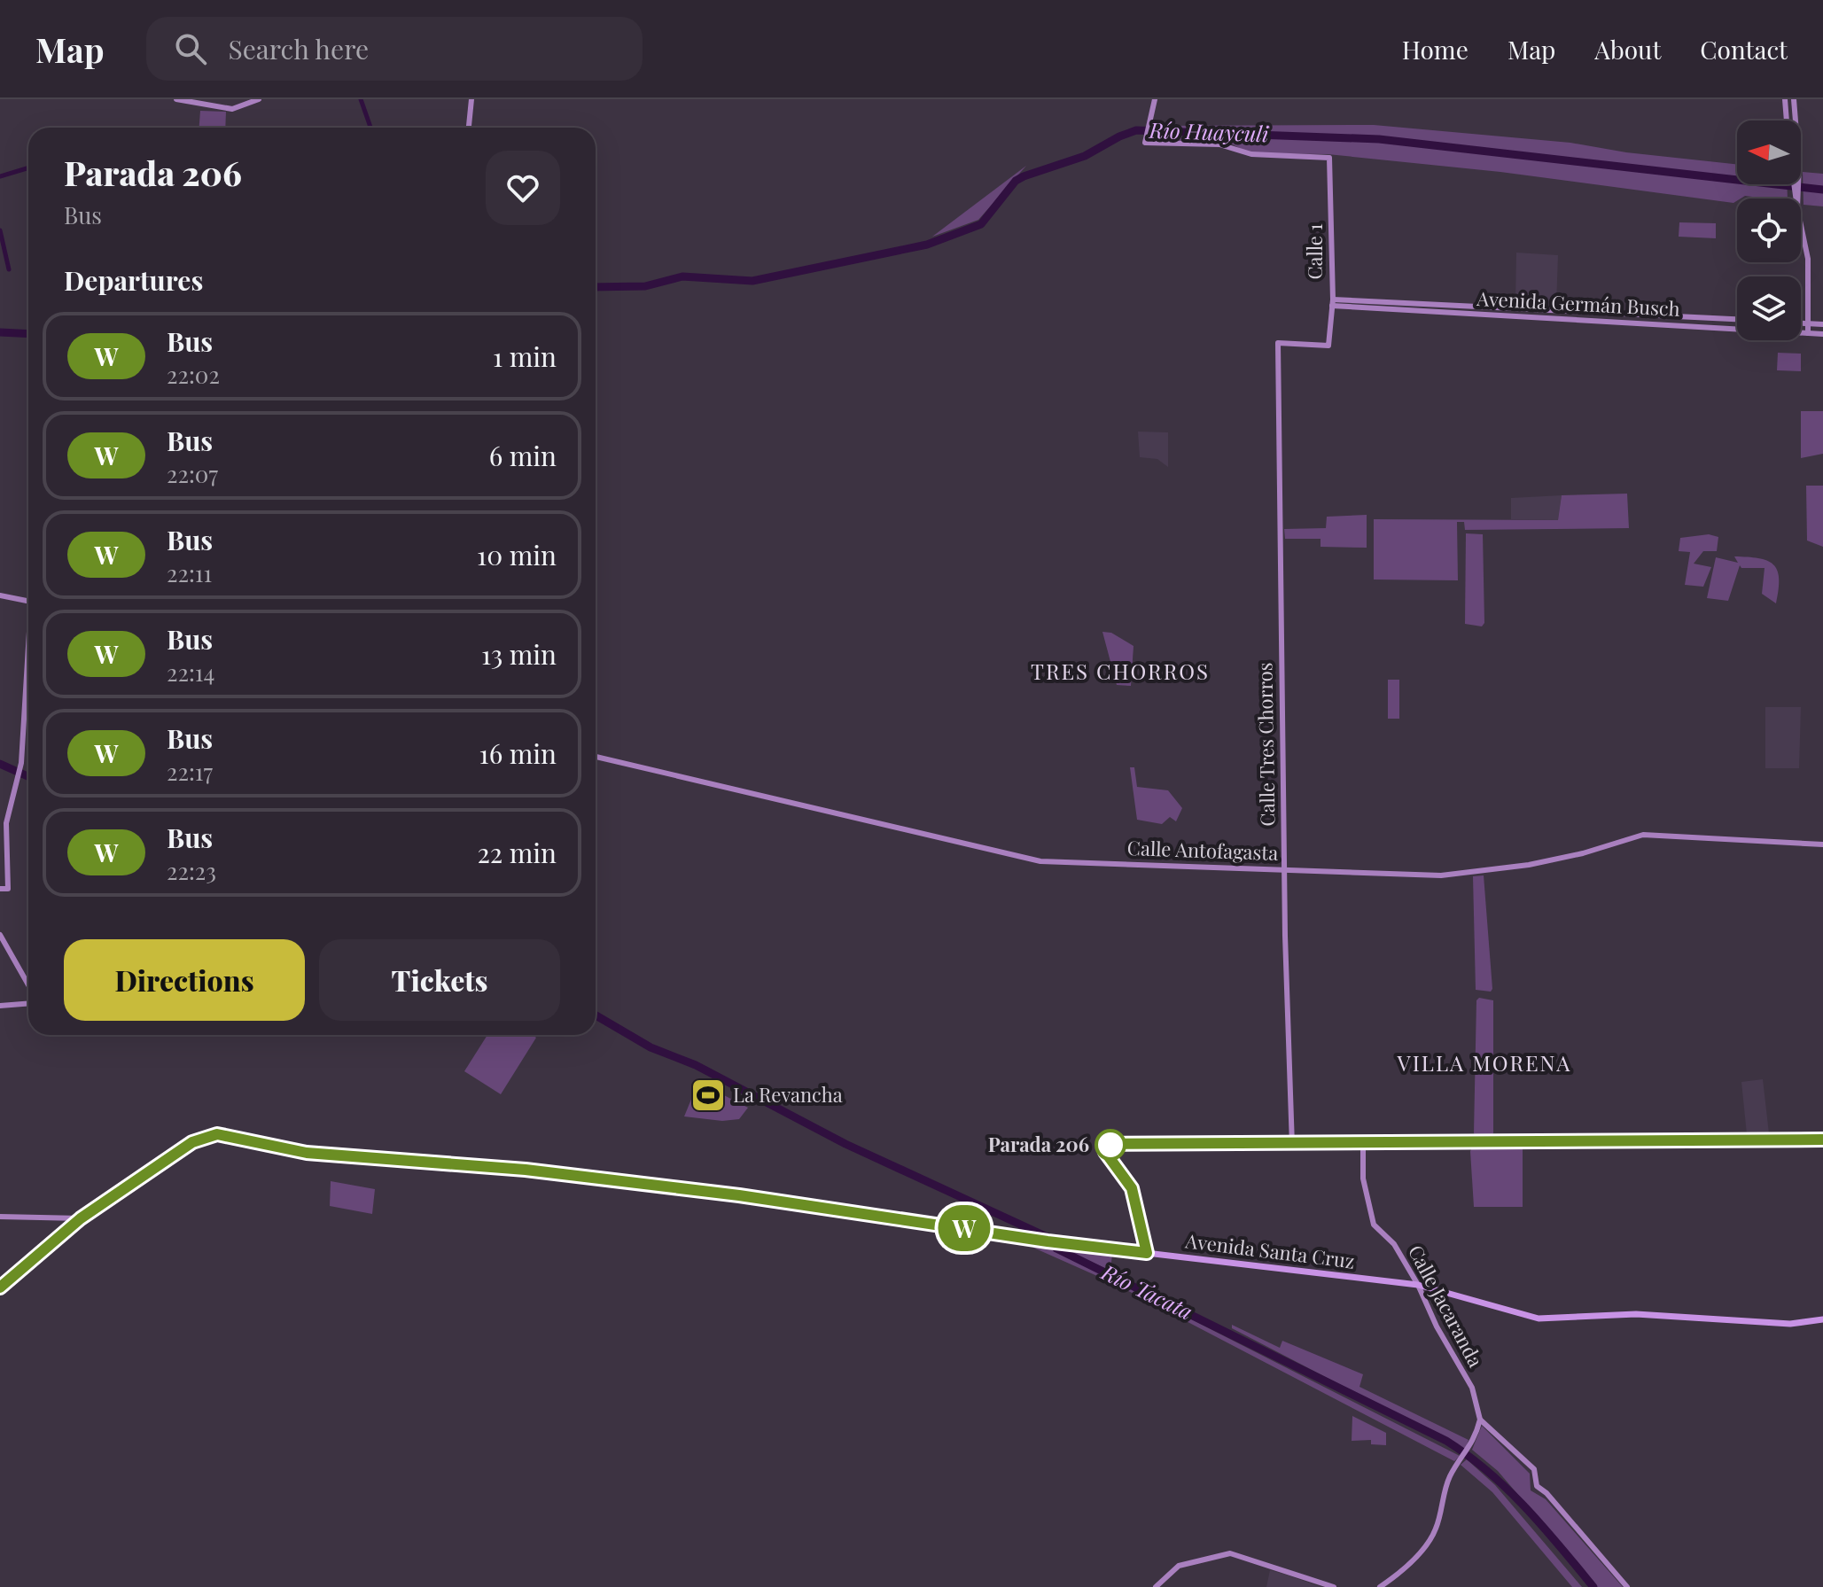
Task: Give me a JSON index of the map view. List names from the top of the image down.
{
  "streets": {
    "main road": [
      "Calle 1",
      "Avenida Germán Busch",
      "Calle Tres Chorros",
      "Calle Antofagasta",
      "Avenida Santa Cruz",
      "Calle Jacaranda"
    ]
  },
  "crossings": [
    ["Calle 1", "Avenida Germán Busch"],
    ["Calle 1", "Calle Tres Chorros"],
    ["Calle Tres Chorros", "Calle Antofagasta"],
    ["Calle Tres Chorros", "Calle Jacaranda"],
    ["Avenida Santa Cruz", "Calle Jacaranda"]
  ],
  "districts": ["TRES CHORROS", "VILLA MORENA"],
  "water": ["Río Huayculi", "Río Tacata"],
  "places": {
    "sports": ["La Revancha"],
    "other": ["Parada 206"]
  },
  "lines": ["bus line W"],
  "north": "left",
  "page": {
    "header": "Map",
    "search": "Search here",
    "nav": [
      "Home",
      "Map",
      "About",
      "Contact"
    ],
    "on_map": "W",
    "heading": [
      ["Parada 206", "Bus"],
      "Departures"
    ],
    "list": [
      {
        "mark": "W",
        "name": "Bus",
        "note": "22:02",
        "value": "1 min"
      },
      {
        "mark": "W",
        "name": "Bus",
        "note": "22:07",
        "value": "6 min"
      },
      {
        "mark": "W",
        "name": "Bus",
        "note": "22:11",
        "value": "10 min"
      },
      {
        "mark": "W",
        "name": "Bus",
        "note": "22:14",
        "value": "13 min"
      },
      {
        "mark": "W",
        "name": "Bus",
        "note": "22:17",
        "value": "16 min"
      },
      {
        "mark": "W",
        "name": "Bus",
        "note": "22:23",
        "value": "22 min"
      }
    ],
    "buttons": ["Directions", "Tickets"]
  }
}
